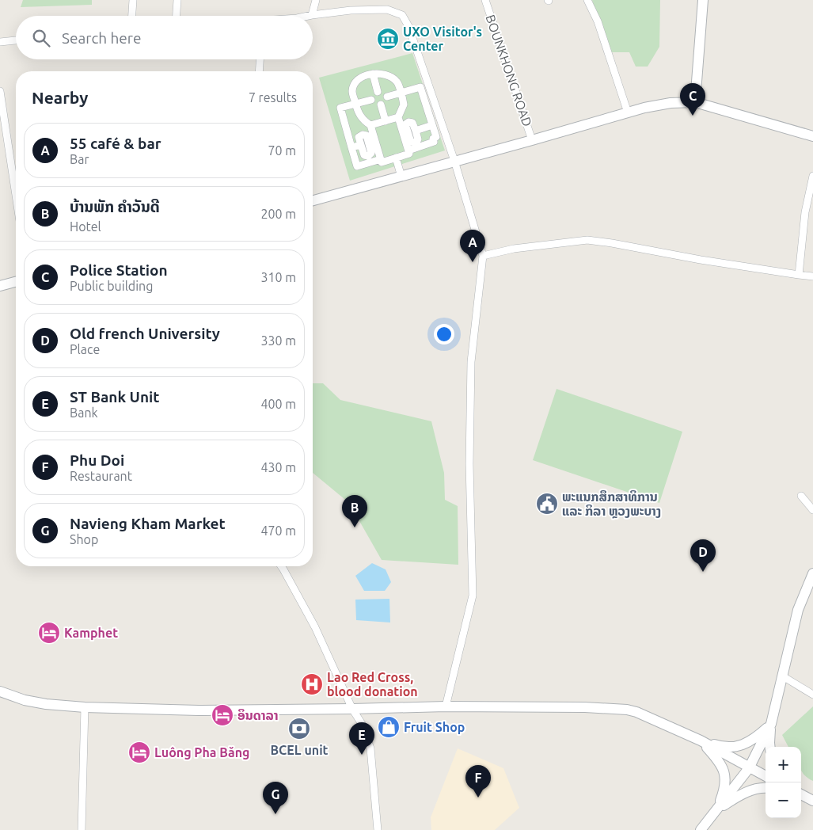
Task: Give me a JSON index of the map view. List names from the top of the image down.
{
  "streets": {
    "street": ["BOUNKHONG ROAD"]
  },
  "places": {
    "museum": ["UXO Visitor's Center"],
    "public building": ["ພະແນກສຶກສາທິການ ແລະ ກິລາ ຫຼວງພະບາງ"],
    "hotel": ["Kamphet", "ອິນດາລາ", "Luông Pha Băng"],
    "hospital": ["Lao Red Cross, blood donation"],
    "shop": ["Fruit Shop"],
    "bank": ["BCEL unit"]
  },
  "page": {
    "search": "Search here",
    "heading": ["Nearby", "7 results"],
    "pins": [
      "C",
      "A",
      "B",
      "D",
      "E",
      "F",
      "G"
    ],
    "list": [
      {
        "mark": "A",
        "name": "55 café & bar",
        "note": "Bar",
        "value": "70 m"
      },
      {
        "mark": "B",
        "name": "ບ້ານພັກ ຄໍາວັນດີ",
        "note": "Hotel",
        "value": "200 m"
      },
      {
        "mark": "C",
        "name": "Police Station",
        "note": "Public building",
        "value": "310 m"
      },
      {
        "mark": "D",
        "name": "Old french University",
        "note": "Place",
        "value": "330 m"
      },
      {
        "mark": "E",
        "name": "ST Bank Unit",
        "note": "Bank",
        "value": "400 m"
      },
      {
        "mark": "F",
        "name": "Phu Doi",
        "note": "Restaurant",
        "value": "430 m"
      },
      {
        "mark": "G",
        "name": "Navieng Kham Market",
        "note": "Shop",
        "value": "470 m"
      }
    ],
    "map_buttons": ["+", "−"]
  }
}
